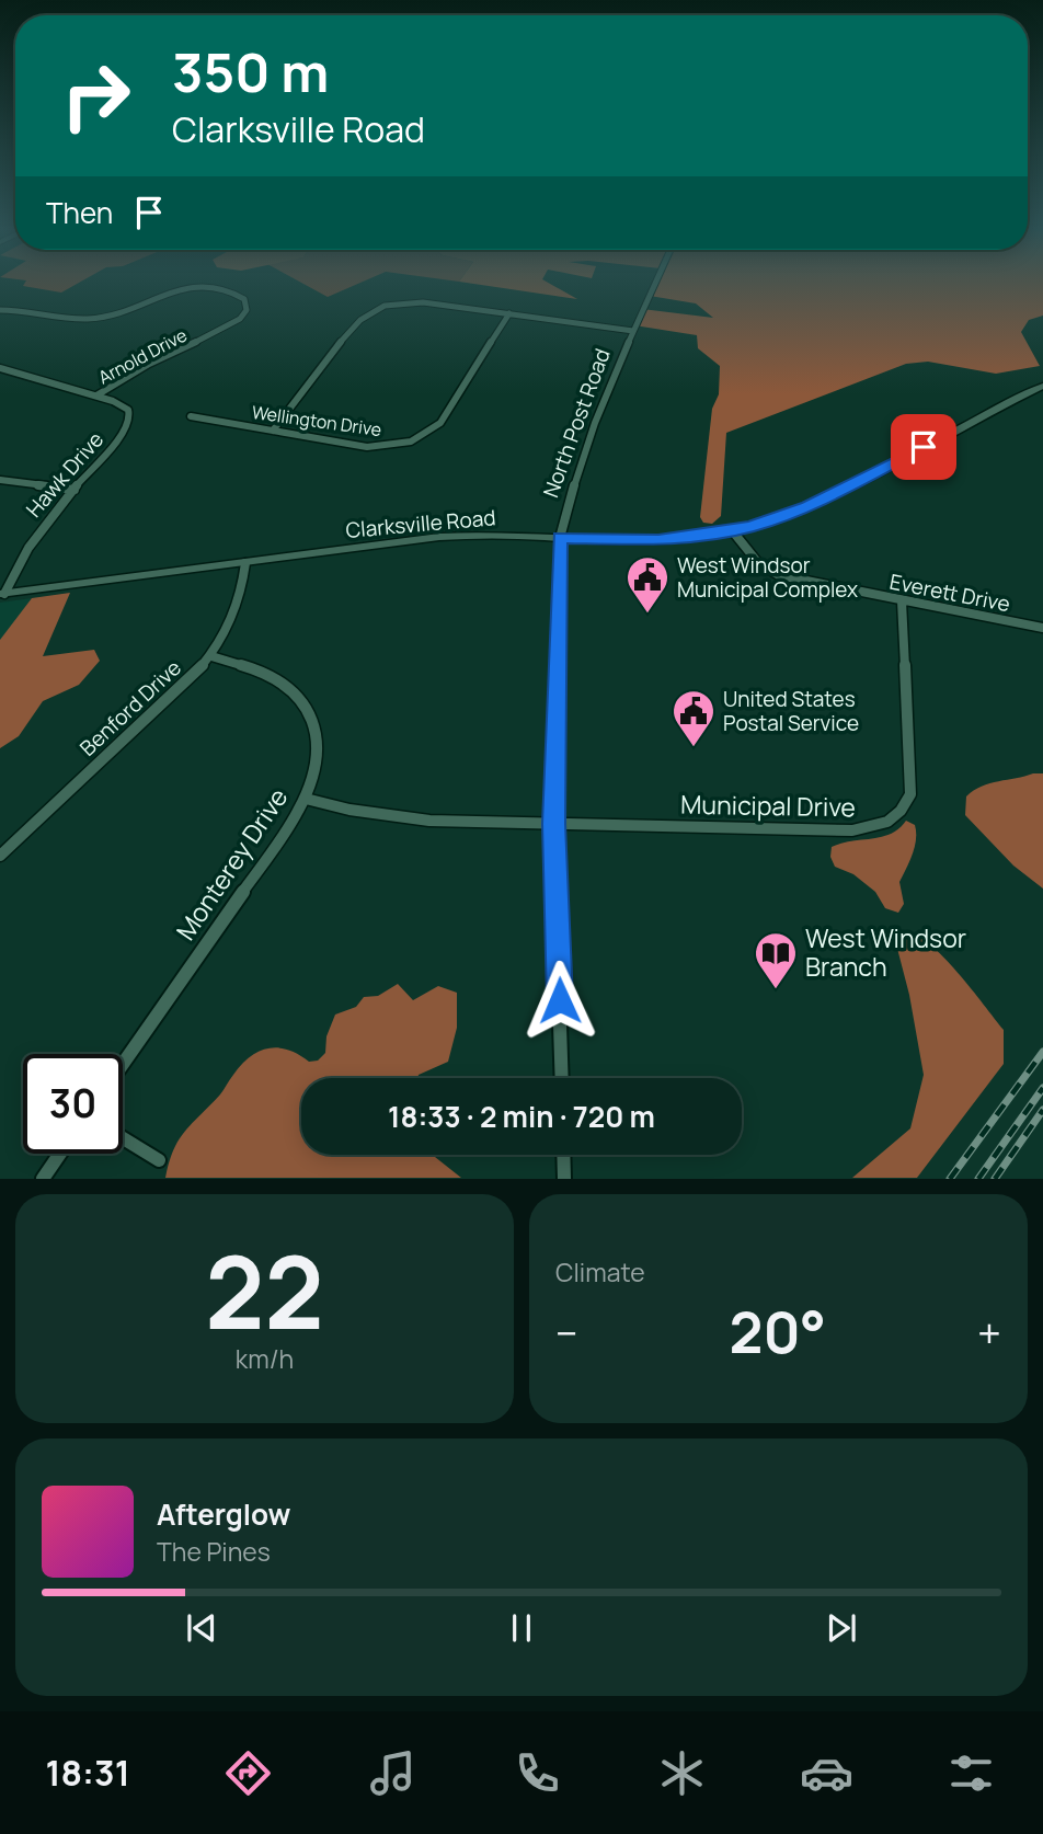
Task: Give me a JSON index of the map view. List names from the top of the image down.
{
  "streets": {
    "street": [
      "Arnold Drive",
      "Wellington Drive",
      "North Post Road",
      "Hawk Drive",
      "Clarksville Road",
      "Everett Drive",
      "Benford Drive",
      "Municipal Drive",
      "Monterey Drive"
    ]
  },
  "crossings": [
    ["Arnold Drive", "Hawk Drive"],
    ["North Post Road", "Clarksville Road"],
    ["North Post Road", "Municipal Drive"],
    ["Hawk Drive", "Clarksville Road"],
    ["Clarksville Road", "Everett Drive"],
    ["Clarksville Road", "Benford Drive"],
    ["Everett Drive", "Municipal Drive"],
    ["Benford Drive", "Monterey Drive"],
    ["Municipal Drive", "Monterey Drive"]
  ],
  "places": {
    "public building": ["West Windsor Municipal Complex", "United States Postal Service"],
    "library": ["West Windsor Branch"]
  },
  "page": {
    "turn": ["350 m", "Clarksville Road"],
    "then": "Then",
    "limit": "30",
    "trip": "18:33 · 2 min · 720 m",
    "tile": [
      ["22", "km/h"],
      "Climate"
    ],
    "heat": ["−", "20°", "+"],
    "song": ["Afterglow", "The Pines"],
    "tabs": "18:31"
  }
}
